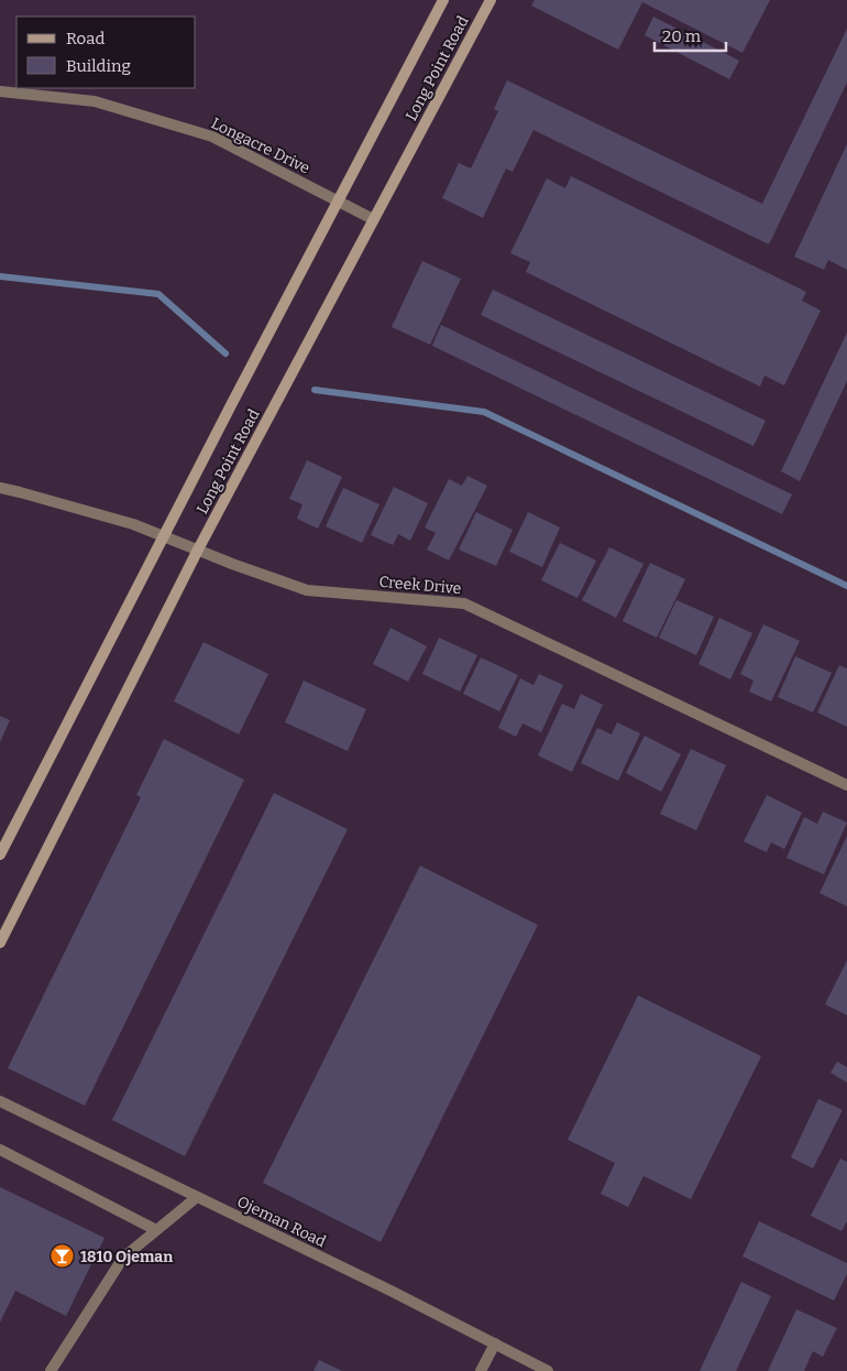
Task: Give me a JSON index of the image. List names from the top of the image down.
{
  "streets": {
    "main road": ["Long Point Road"],
    "street": ["Longacre Drive", "Creek Drive", "Ojeman Road"]
  },
  "crossings": [
    ["Long Point Road", "Longacre Drive"],
    ["Long Point Road", "Creek Drive"]
  ],
  "places": {
    "bar": ["1810 Ojeman"]
  },
  "legend": ["Road", "Building"],
  "scale_bar": "20 m"
}
